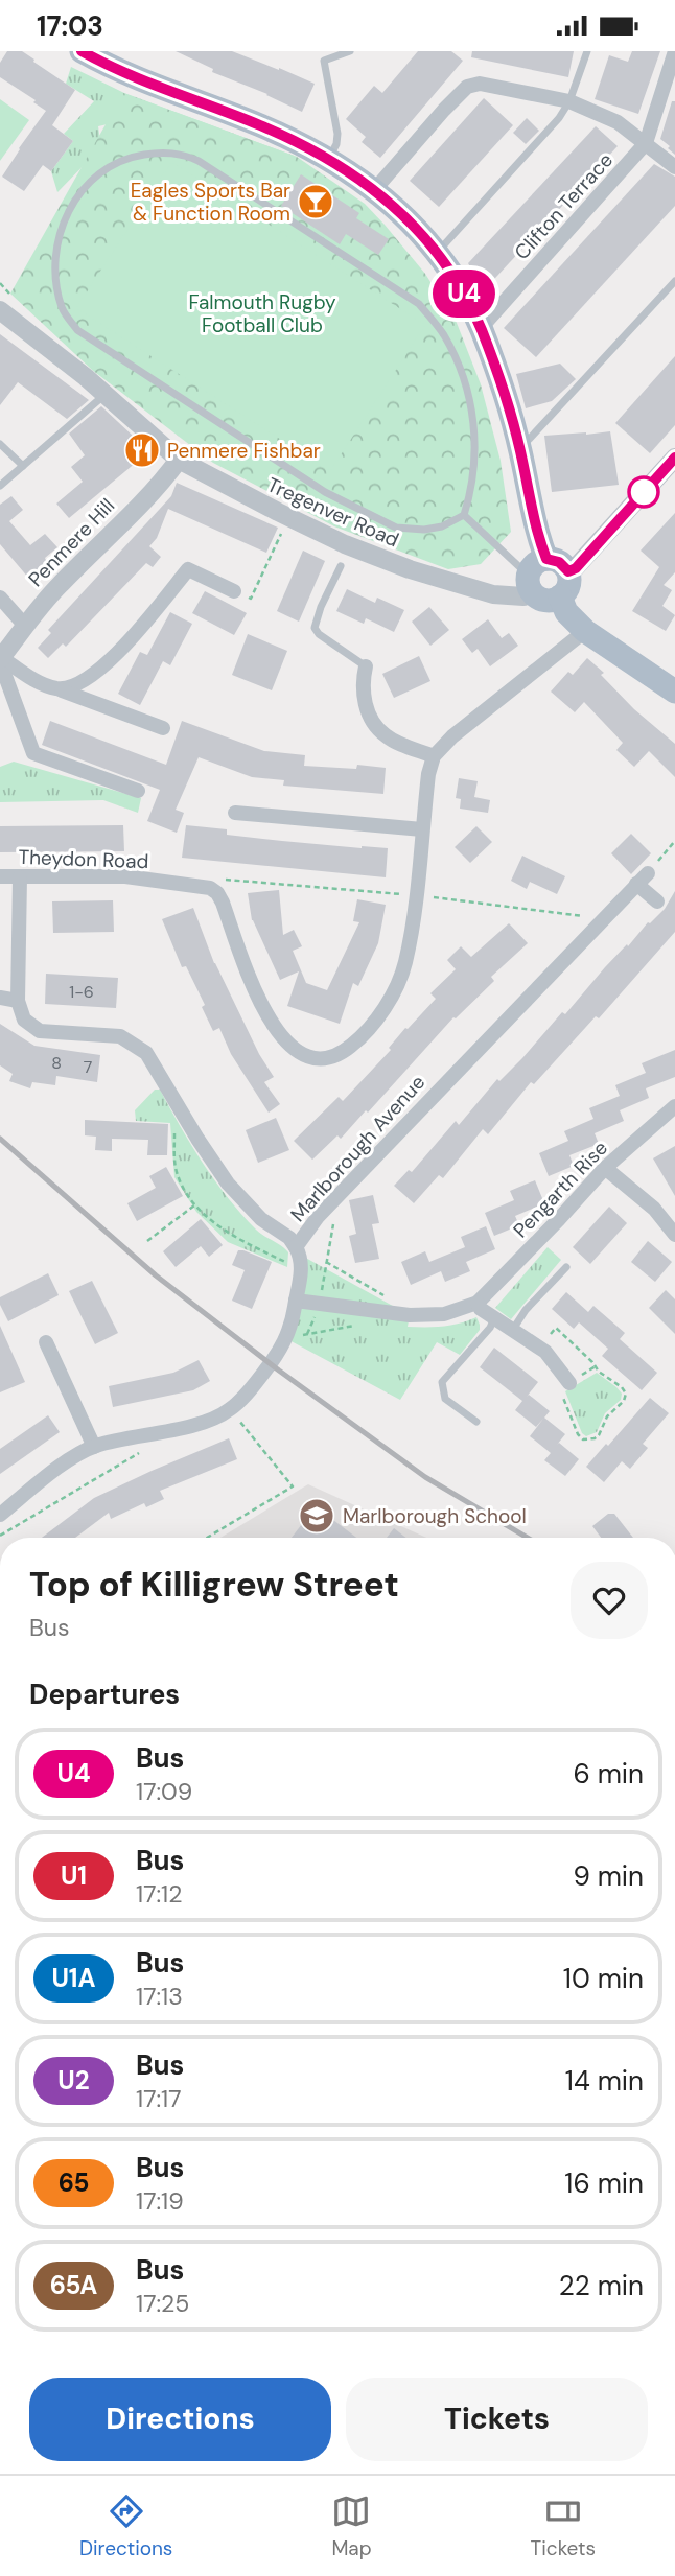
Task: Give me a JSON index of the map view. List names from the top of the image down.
{
  "streets": {
    "street": [
      "Clifton Terrace",
      "Tregenver Road",
      "Penmere Hill",
      "Theydon Road",
      "Marlborough Avenue",
      "Pengarth Rise"
    ]
  },
  "crossings": [
    ["Tregenver Road", "Penmere Hill"],
    ["Marlborough Avenue", "Pengarth Rise"]
  ],
  "parks": ["Falmouth Rugby Football Club"],
  "places": {
    "bar": ["Eagles Sports Bar & Function Room"],
    "restaurant": ["Penmere Fishbar"],
    "school or university": ["Marlborough School"]
  },
  "lines": ["bus line U4"],
  "house_numbers": ["1-6", "8", "7"],
  "page": {
    "status": "17:03",
    "on_map": "U4",
    "heading": [
      ["Top of Killigrew Street", "Bus"],
      "Departures"
    ],
    "list": [
      {
        "mark": "U4",
        "name": "Bus",
        "note": "17:09",
        "value": "6 min"
      },
      {
        "mark": "U1",
        "name": "Bus",
        "note": "17:12",
        "value": "9 min"
      },
      {
        "mark": "U1A",
        "name": "Bus",
        "note": "17:13",
        "value": "10 min"
      },
      {
        "mark": "U2",
        "name": "Bus",
        "note": "17:17",
        "value": "14 min"
      },
      {
        "mark": "65",
        "name": "Bus",
        "note": "17:19",
        "value": "16 min"
      },
      {
        "mark": "65A",
        "name": "Bus",
        "note": "17:25",
        "value": "22 min"
      }
    ],
    "buttons": ["Directions", "Tickets"],
    "tabs": ["Directions", "Map", "Tickets"]
  }
}
